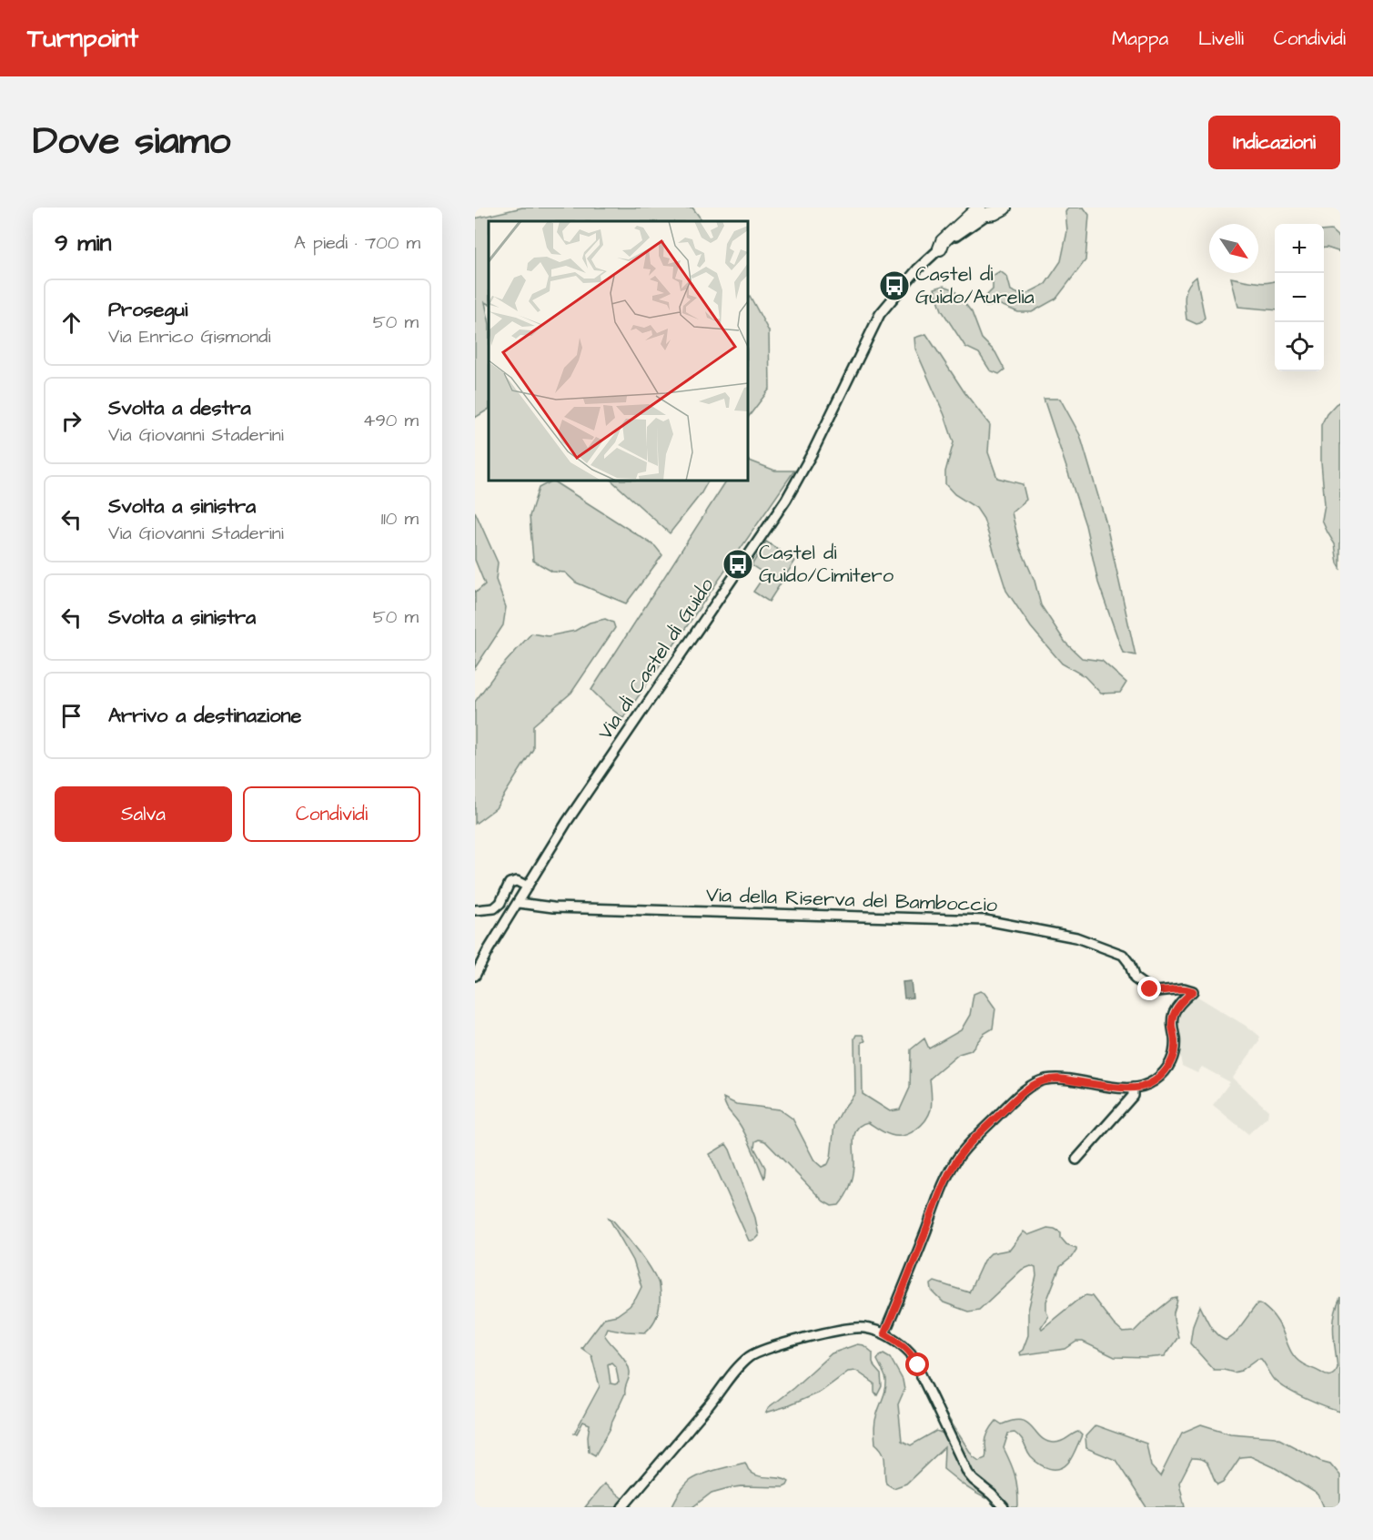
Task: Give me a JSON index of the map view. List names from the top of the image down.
{
  "streets": {
    "street": ["Via di Castel di Guido", "Via della Riserva del Bamboccio"]
  },
  "crossings": [
    ["Via di Castel di Guido", "Via della Riserva del Bamboccio"]
  ],
  "places": {
    "bus stop": ["Castel di Guido/Aurelia", "Castel di Guido/Cimitero"]
  },
  "north": "bottom right",
  "page": {
    "header": "Turnpoint",
    "nav": ["Mappa", "Livelli", "Condividi"],
    "title": "Dove siamo",
    "buttons": [
      "Indicazioni",
      ["Salva", "Condividi"]
    ],
    "heading": ["9 min", "A piedi · 700 m"],
    "map_buttons": ["+", "−"],
    "list": [
      ["Prosegui", "Via Enrico Gismondi", "50 m"],
      ["Svolta a destra", "Via Giovanni Staderini", "490 m"],
      ["Svolta a sinistra", "Via Giovanni Staderini", "110 m"],
      ["Svolta a sinistra", "50 m"],
      "Arrivo a destinazione"
    ]
  }
}
